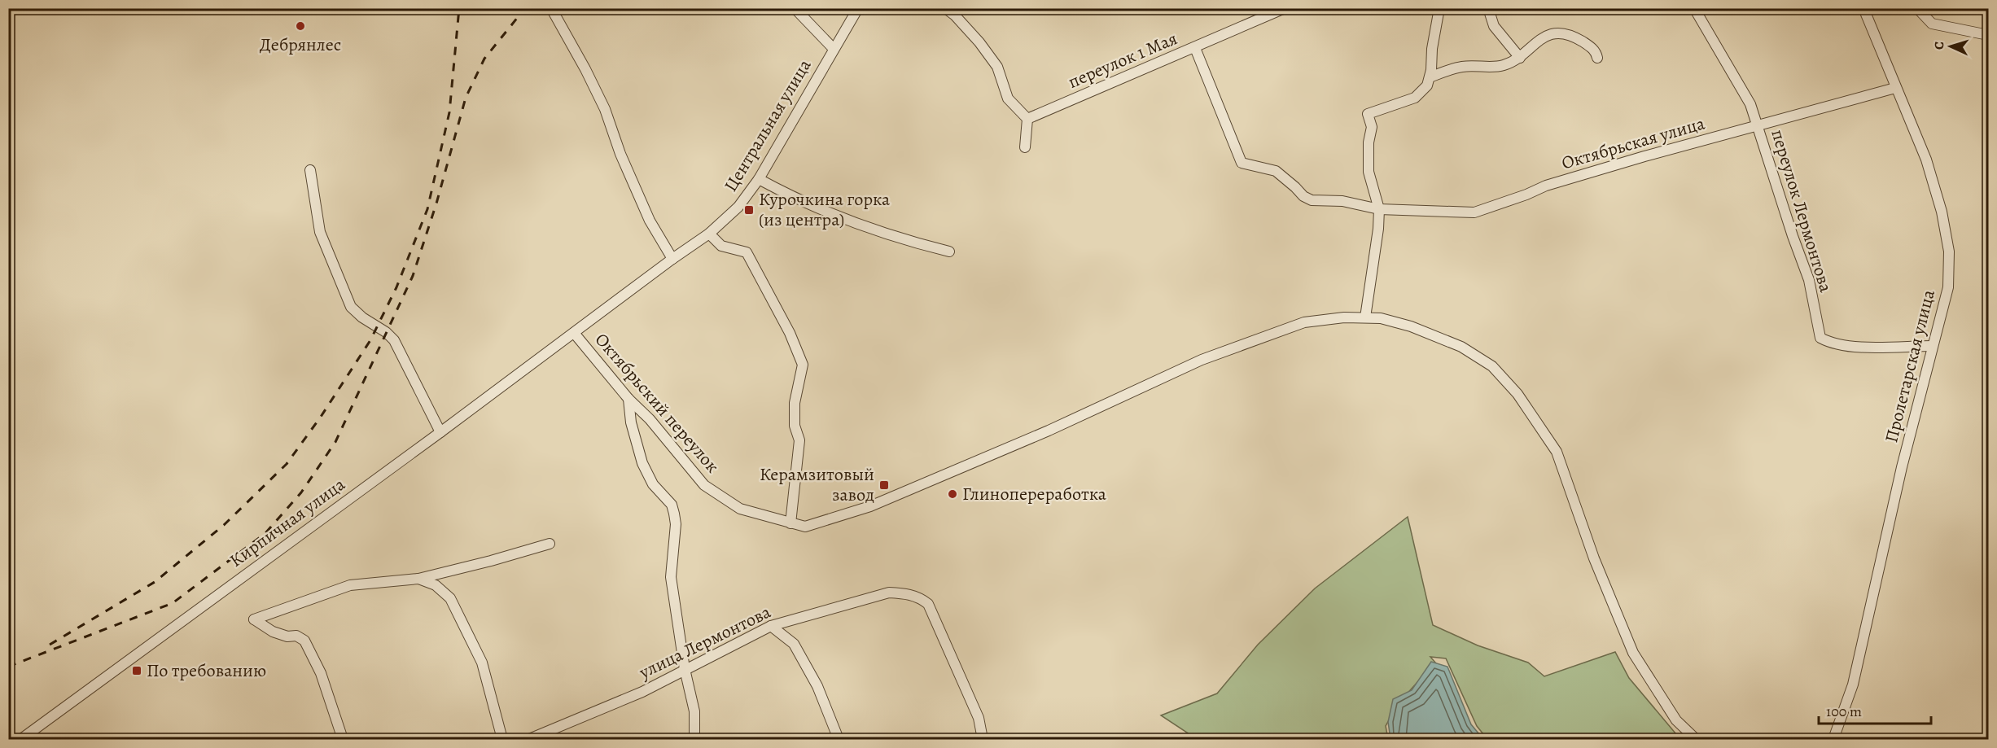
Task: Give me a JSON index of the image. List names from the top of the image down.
{
  "streets": {
    "street": [
      "переулок 1 Мая",
      "Центральная улица",
      "Октябрьская улица",
      "переулок Лермонтова",
      "Пролетарская улица",
      "Октябрьский переулок",
      "Кирпичная улица",
      "улица Лермонтова"
    ]
  },
  "crossings": [
    ["переулок 1 Мая", "Октябрьская улица"],
    ["Центральная улица", "Октябрьский переулок"],
    ["Центральная улица", "Кирпичная улица"],
    ["Октябрьская улица", "переулок Лермонтова"],
    ["Октябрьская улица", "Пролетарская улица"],
    ["переулок Лермонтова", "Пролетарская улица"],
    ["Октябрьский переулок", "Кирпичная улица"]
  ],
  "places": {
    "other": ["Дебрянлес", "Глинопереработка"],
    "transit": ["Курочкина горка (из центра)", "Керамзитовый завод", "По требованию"]
  },
  "scale_bar": "100 m",
  "north": "left"
}
